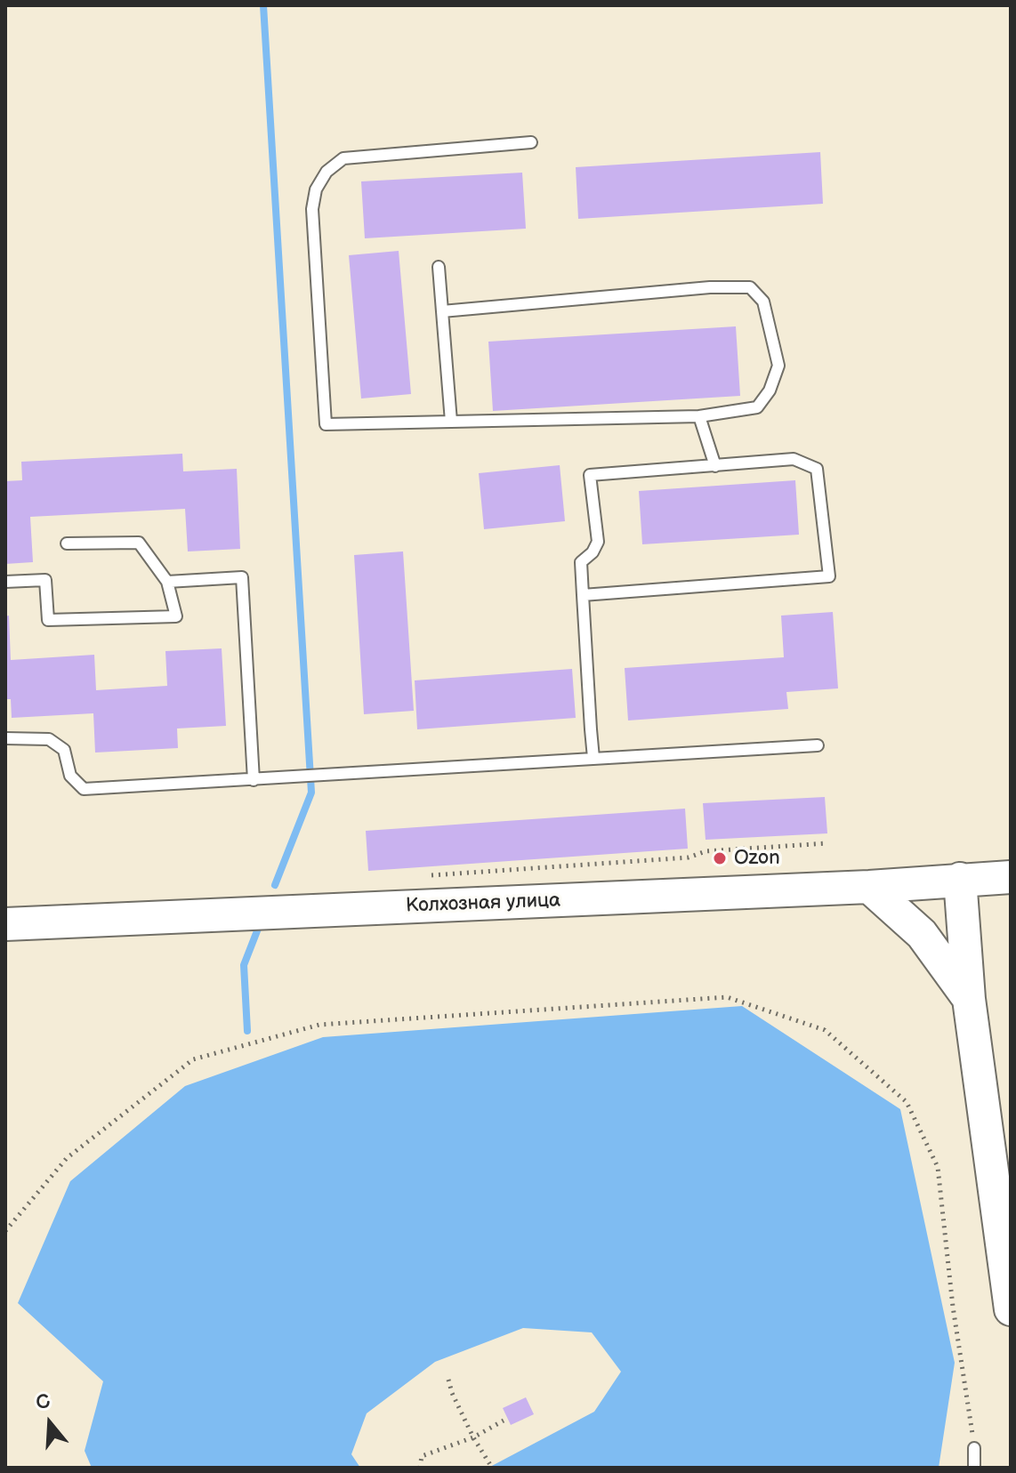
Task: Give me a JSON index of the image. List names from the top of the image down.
{
  "streets": {
    "street": ["Колхозная улица"]
  },
  "places": ["Ozon"],
  "north": "top"
}
